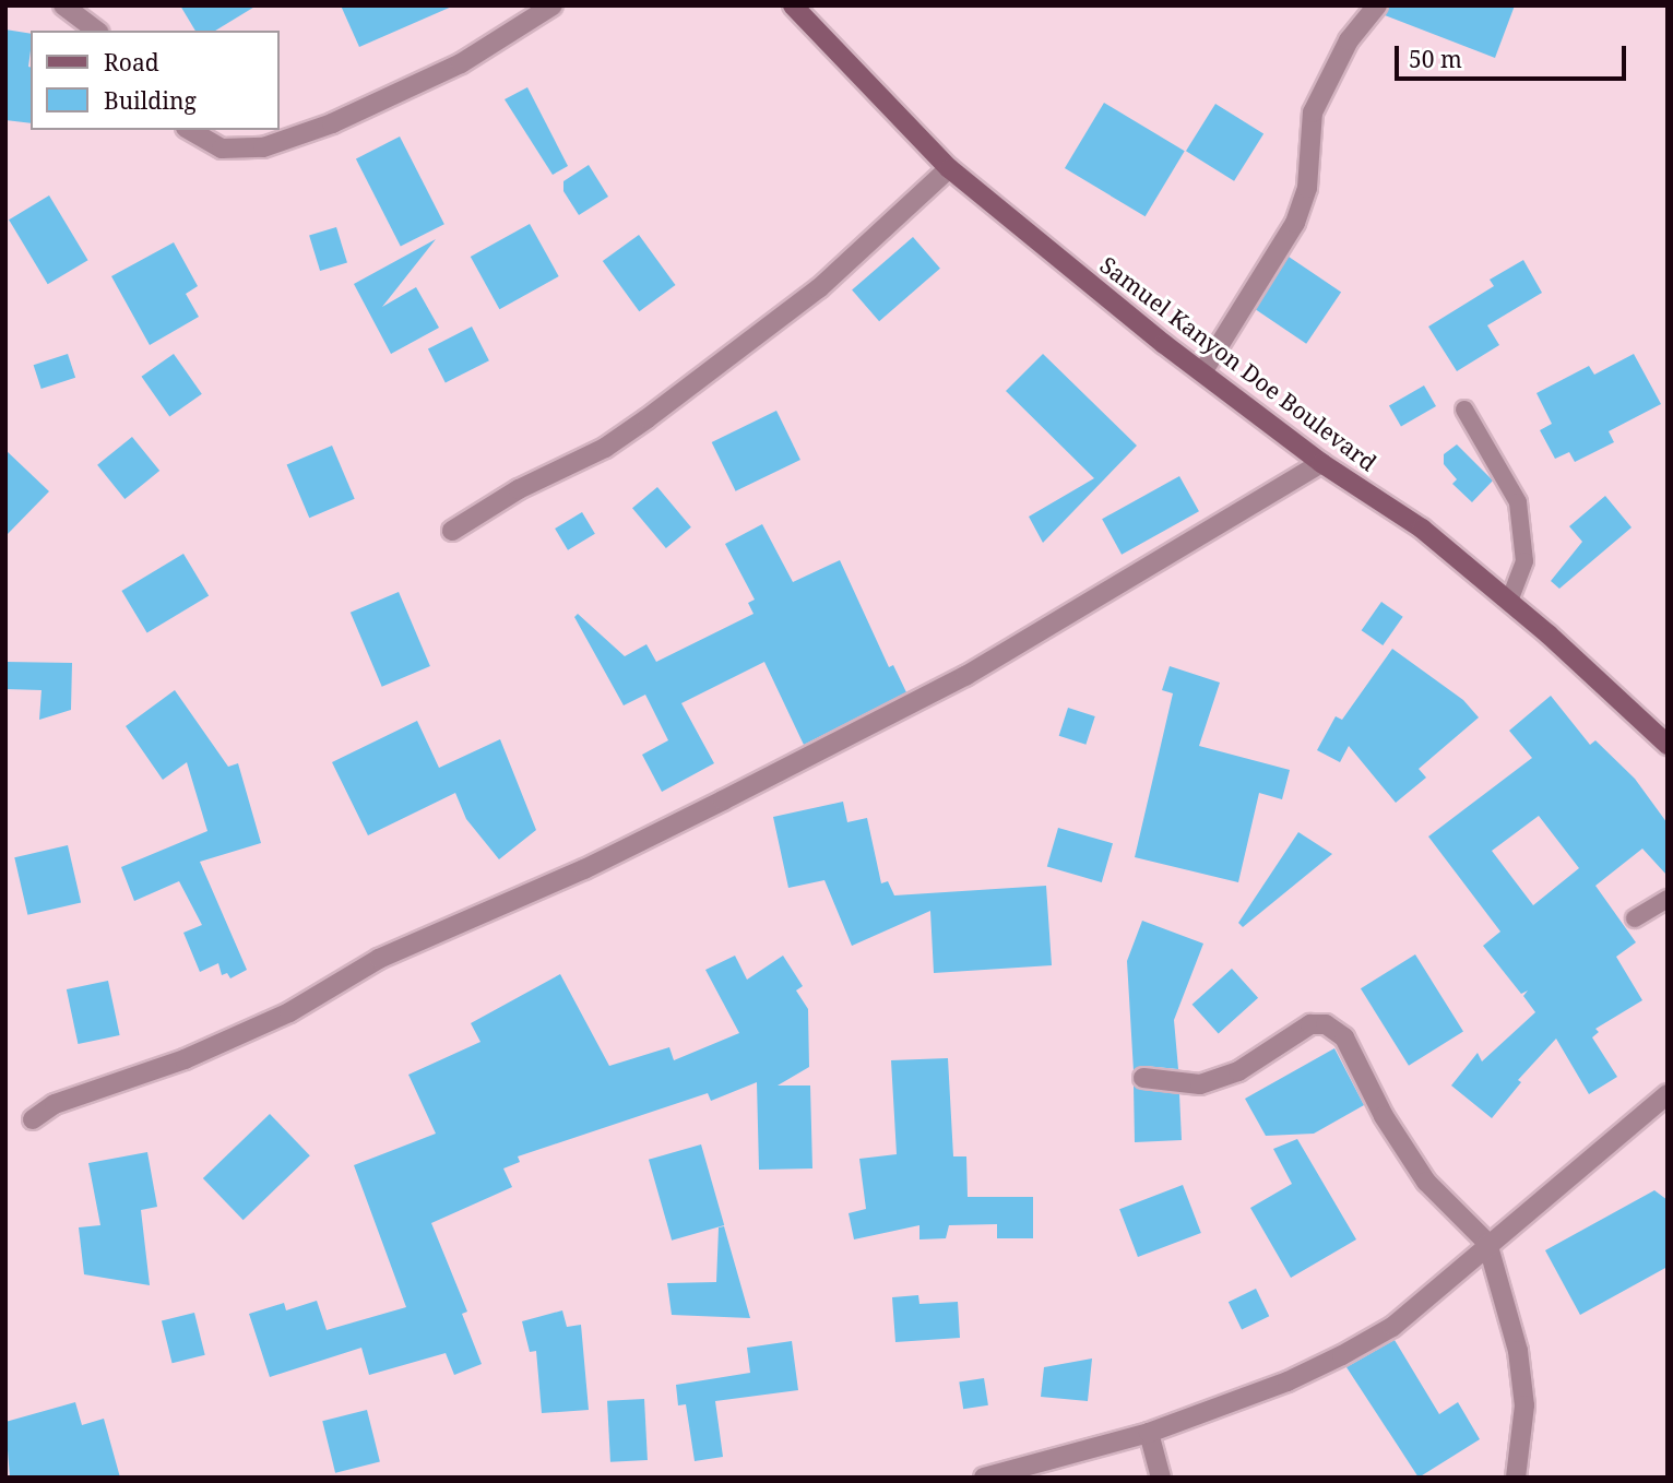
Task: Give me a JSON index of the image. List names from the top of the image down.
{
  "streets": {
    "street": ["Samuel Kanyon Doe Boulevard"]
  },
  "legend": ["Road", "Building"],
  "scale_bar": "50 m"
}
